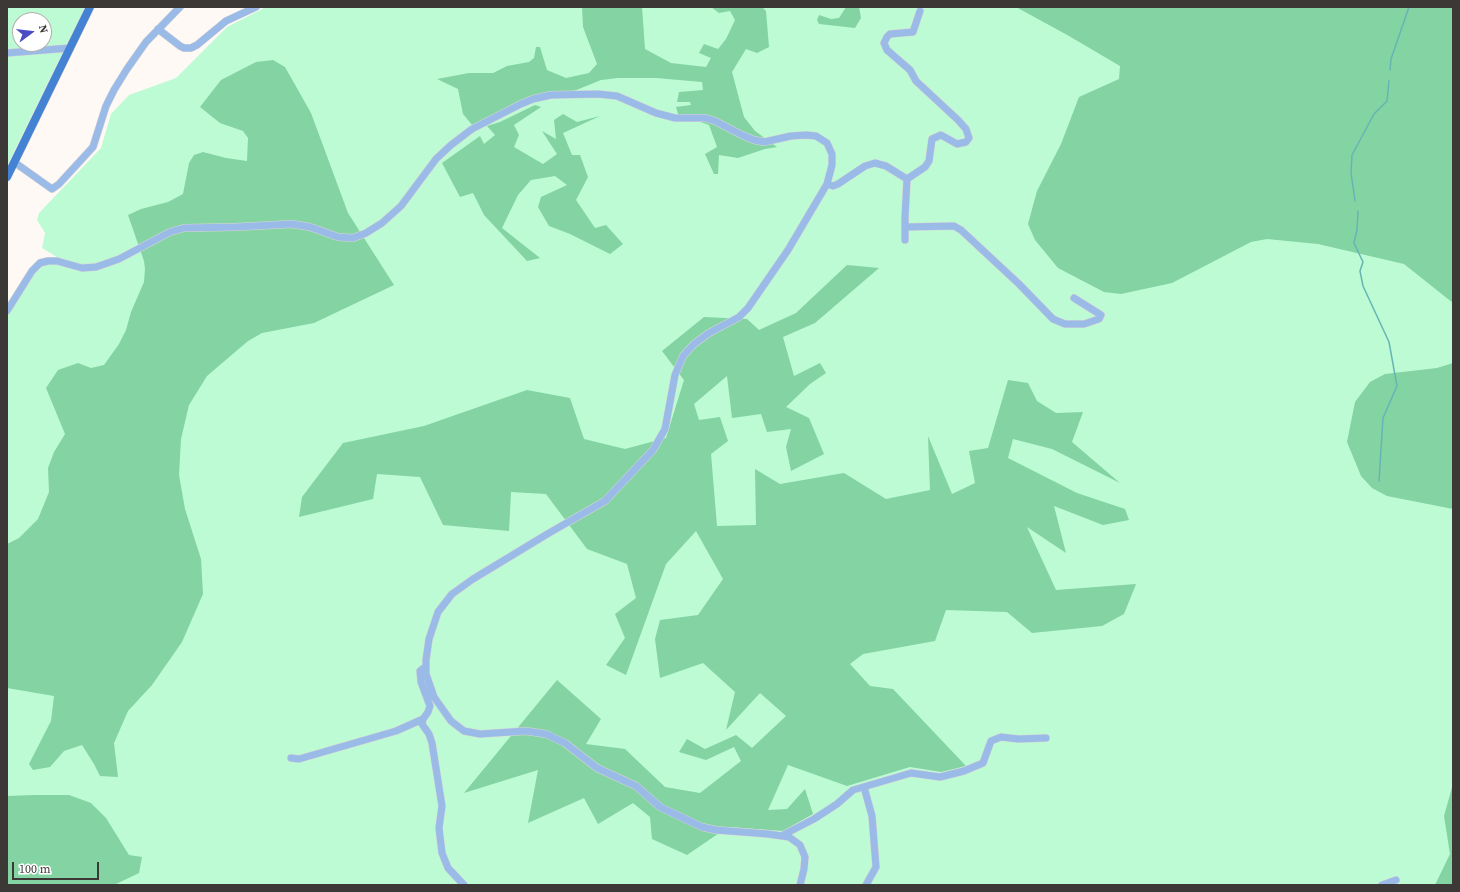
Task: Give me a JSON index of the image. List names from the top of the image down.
{
  "scale_bar": "100 m",
  "north": "right"
}
